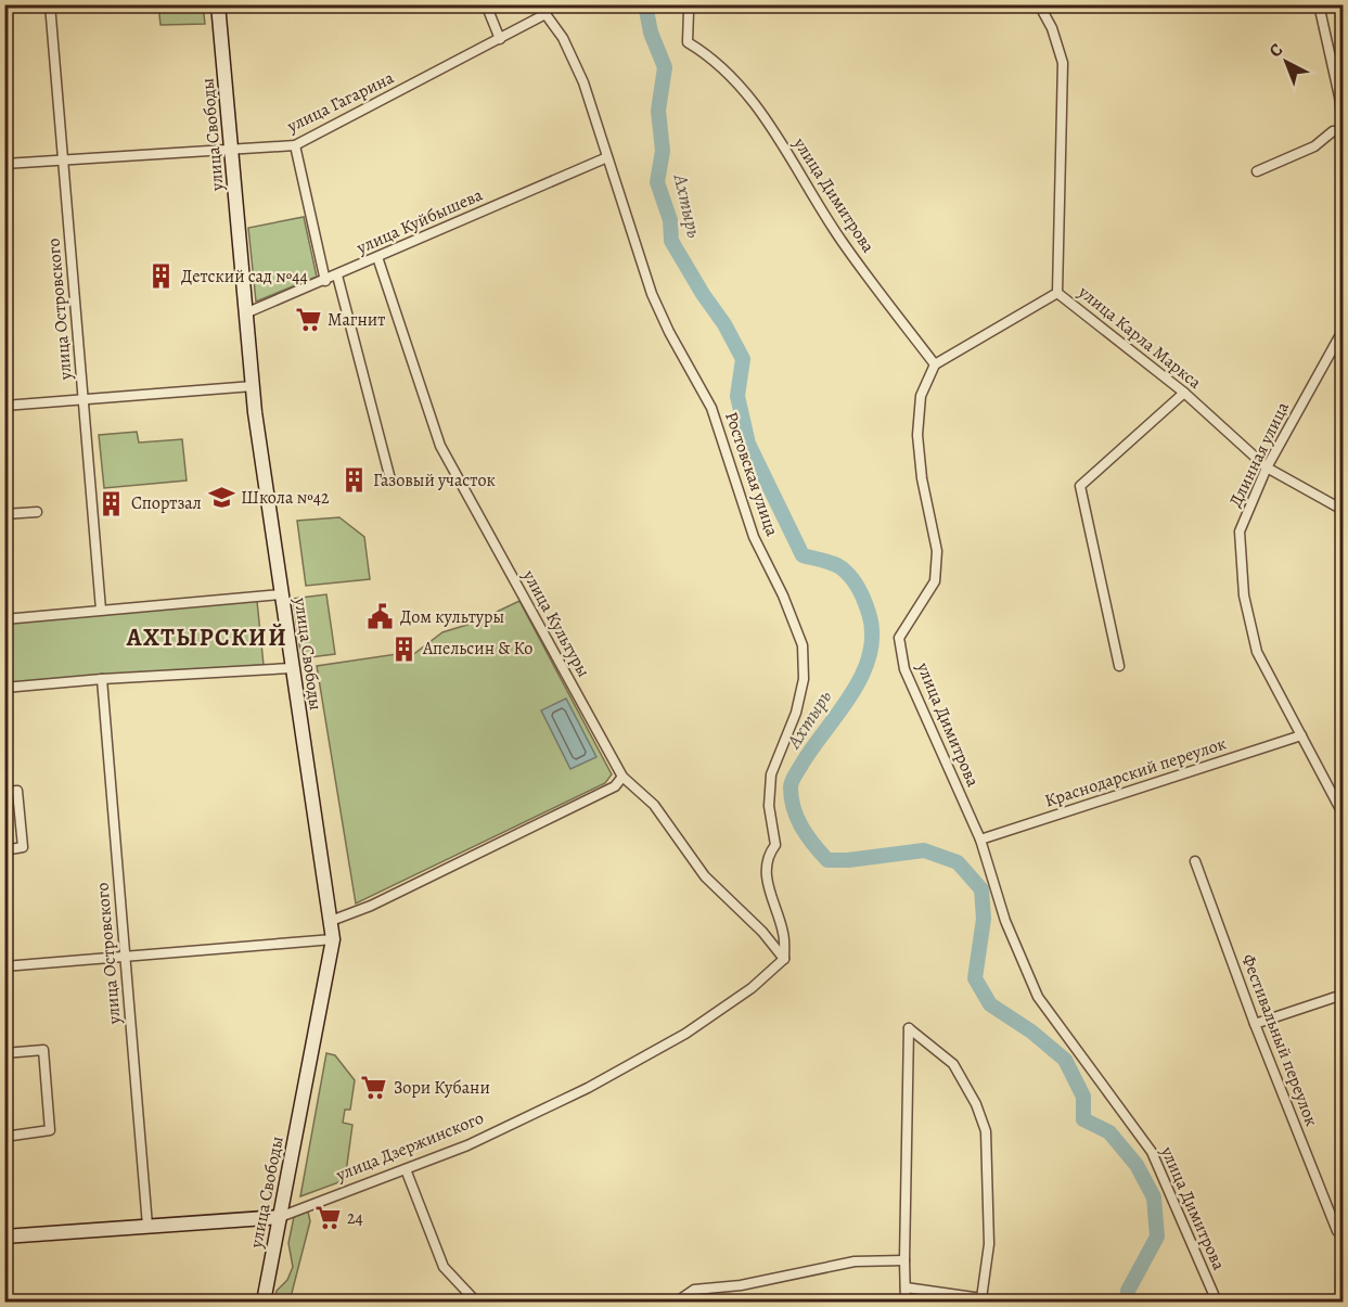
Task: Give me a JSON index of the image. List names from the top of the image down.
{
  "streets": {
    "street": [
      "улица Гагарина",
      "улица Свободы",
      "улица Димитрова",
      "улица Куйбышева",
      "улица Островского",
      "улица Карла Маркса",
      "Длинная улица",
      "Ростовская улица",
      "улица Культуры",
      "Краснодарский переулок",
      "Фестивальный переулок",
      "улица Дзержинского"
    ]
  },
  "crossings": [
    ["улица Гагарина", "улица Свободы"],
    ["улица Гагарина", "улица Островского"],
    ["улица Гагарина", "Ростовская улица"],
    ["улица Свободы", "улица Куйбышева"],
    ["улица Свободы", "улица Дзержинского"],
    ["улица Димитрова", "Краснодарский переулок"],
    ["улица Куйбышева", "Ростовская улица"],
    ["улица Куйбышева", "улица Культуры"],
    ["улица Островского", "улица Дзержинского"],
    ["улица Карла Маркса", "Длинная улица"],
    ["Длинная улица", "Краснодарский переулок"],
    ["Ростовская улица", "улица Культуры"],
    ["Ростовская улица", "улица Дзержинского"],
    ["улица Культуры", "улица Дзержинского"]
  ],
  "districts": ["АХТЫРСКИЙ"],
  "water": ["Ахтырь"],
  "places": {
    "building": [
      "Детский сад №44",
      "Газовый участок",
      "Спортзал",
      "Апельсин & Ко"
    ],
    "supermarket": ["Магнит", "Зори Кубани", "24"],
    "school or university": ["Школа №42"],
    "public building": ["Дом культуры"]
  },
  "north": "top left"
}
